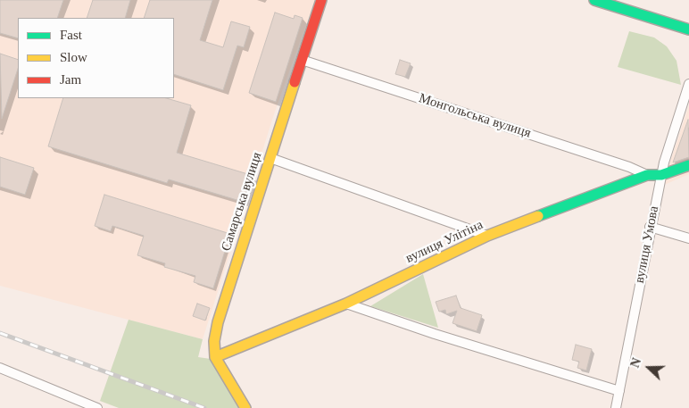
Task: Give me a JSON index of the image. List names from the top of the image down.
{
  "streets": {
    "street": [
      "Монгольська вулиця",
      "Самарська вулиця",
      "вулиця Улітіна",
      "вулиця Умова"
    ]
  },
  "crossings": [
    ["Монгольська вулиця", "Самарська вулиця"],
    ["Монгольська вулиця", "вулиця Улітіна"],
    ["Самарська вулиця", "вулиця Улітіна"],
    ["вулиця Улітіна", "вулиця Умова"]
  ],
  "legend": ["Fast", "Slow", "Jam"],
  "north": "left"
}
